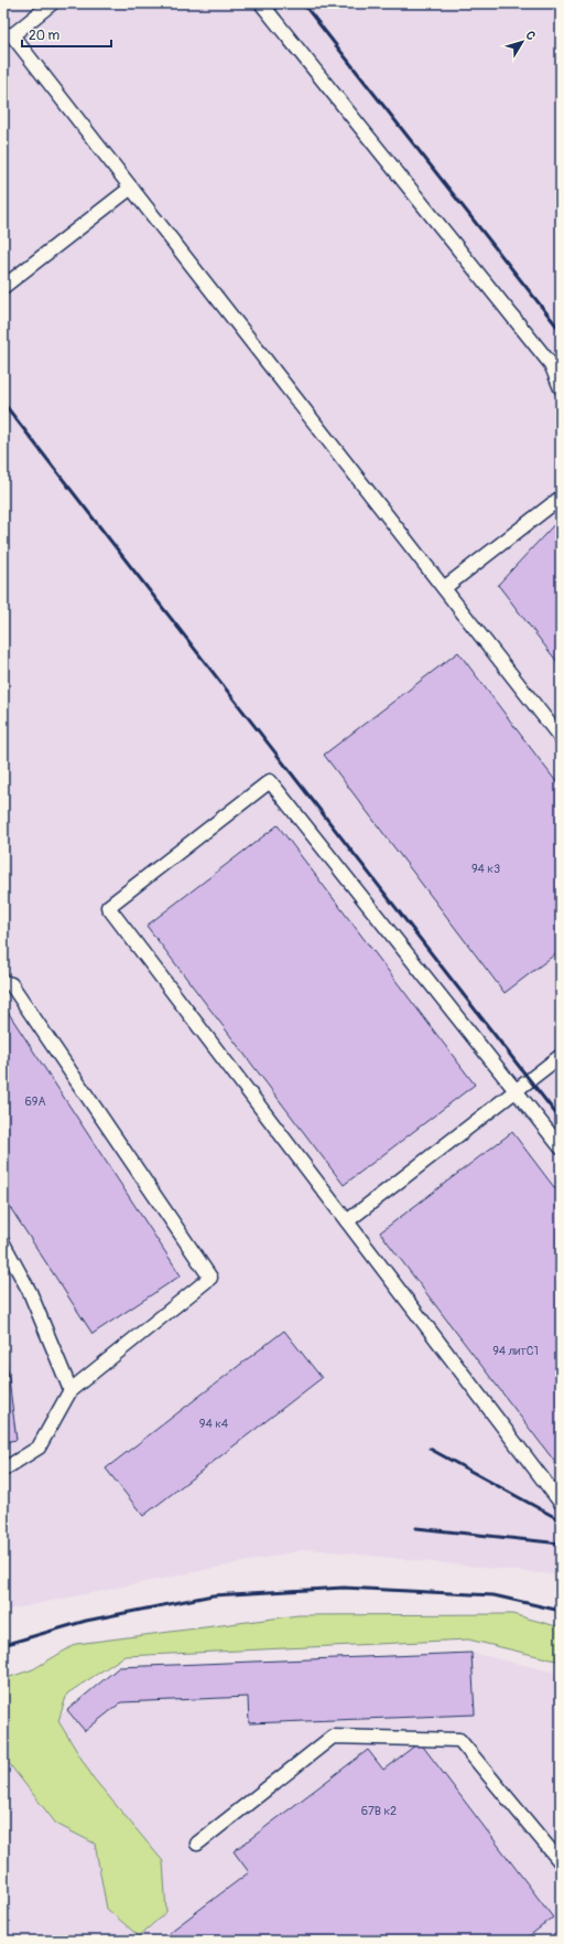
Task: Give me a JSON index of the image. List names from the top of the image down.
{
  "house_numbers": [
    "94 к3",
    "69А",
    "94 литС1",
    "94 к4",
    "67В к2"
  ],
  "scale_bar": "20 m",
  "north": "top right"
}
